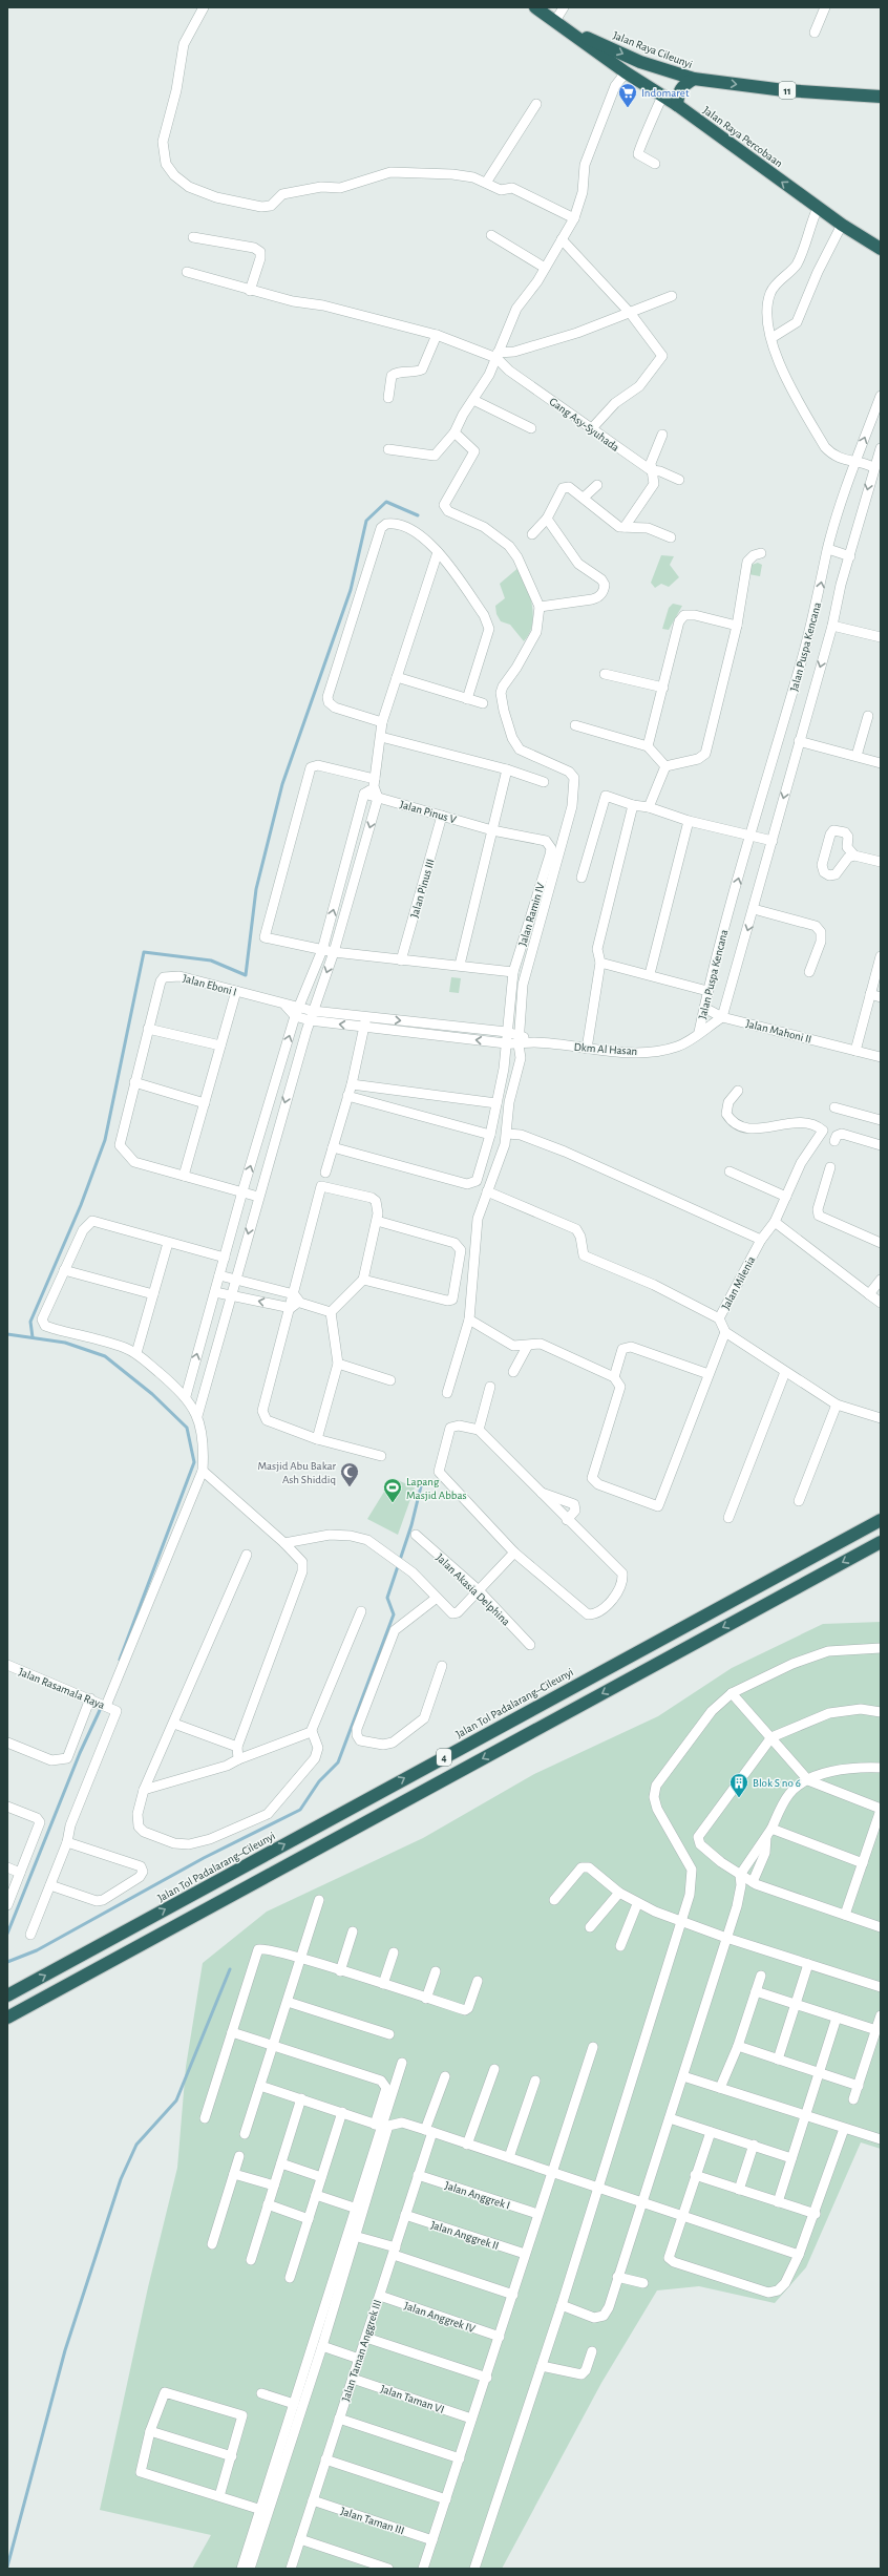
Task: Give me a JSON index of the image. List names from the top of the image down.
{
  "streets": {
    "highway": [
      "Jalan Raya Cileunyi",
      "11",
      "Jalan Raya Percobaan",
      "Jalan Tol Padalarang–Cileunyi",
      "4"
    ],
    "street": [
      "Gang Asy-Syuhada",
      "Jalan Puspa Kencana",
      "Jalan Pinus V",
      "Jalan Pinus III",
      "Jalan Ramin IV",
      "Jalan Eboni I",
      "Jalan Mahoni II",
      "Dkm Al Hasan",
      "Jalan Milenia",
      "Jalan Akasia Delphina",
      "Jalan Rasamala Raya",
      "Jalan Anggrek I",
      "Jalan Anggrek II",
      "Jalan Anggrek IV",
      "Jalan Taman Anggrek III",
      "Jalan Taman VI",
      "Jalan Taman III"
    ]
  },
  "crossings": [
    ["Jalan Raya Cileunyi", "11"],
    ["Jalan Raya Cileunyi", "Jalan Raya Percobaan"],
    ["11", "Jalan Raya Percobaan"],
    ["Jalan Puspa Kencana", "Jalan Mahoni II"],
    ["Jalan Puspa Kencana", "Dkm Al Hasan"],
    ["Jalan Pinus V", "Jalan Pinus III"],
    ["Jalan Pinus V", "Jalan Ramin IV"],
    ["Jalan Ramin IV", "Jalan Eboni I"],
    ["Jalan Eboni I", "Dkm Al Hasan"],
    ["Jalan Anggrek I", "Jalan Taman Anggrek III"],
    ["Jalan Anggrek II", "Jalan Taman Anggrek III"],
    ["Jalan Anggrek IV", "Jalan Taman Anggrek III"],
    ["Jalan Taman Anggrek III", "Jalan Taman VI"],
    ["Jalan Taman Anggrek III", "Jalan Taman III"]
  ],
  "one_way": ["Jalan Raya Cileunyi", "Jalan Raya Percobaan"],
  "places": {
    "supermarket": ["Indomaret"],
    "mosque": ["Masjid Abu Bakar Ash Shiddiq"],
    "sports": ["Lapang Masjid Abbas"],
    "building": ["Blok S no 6"]
  }
}
